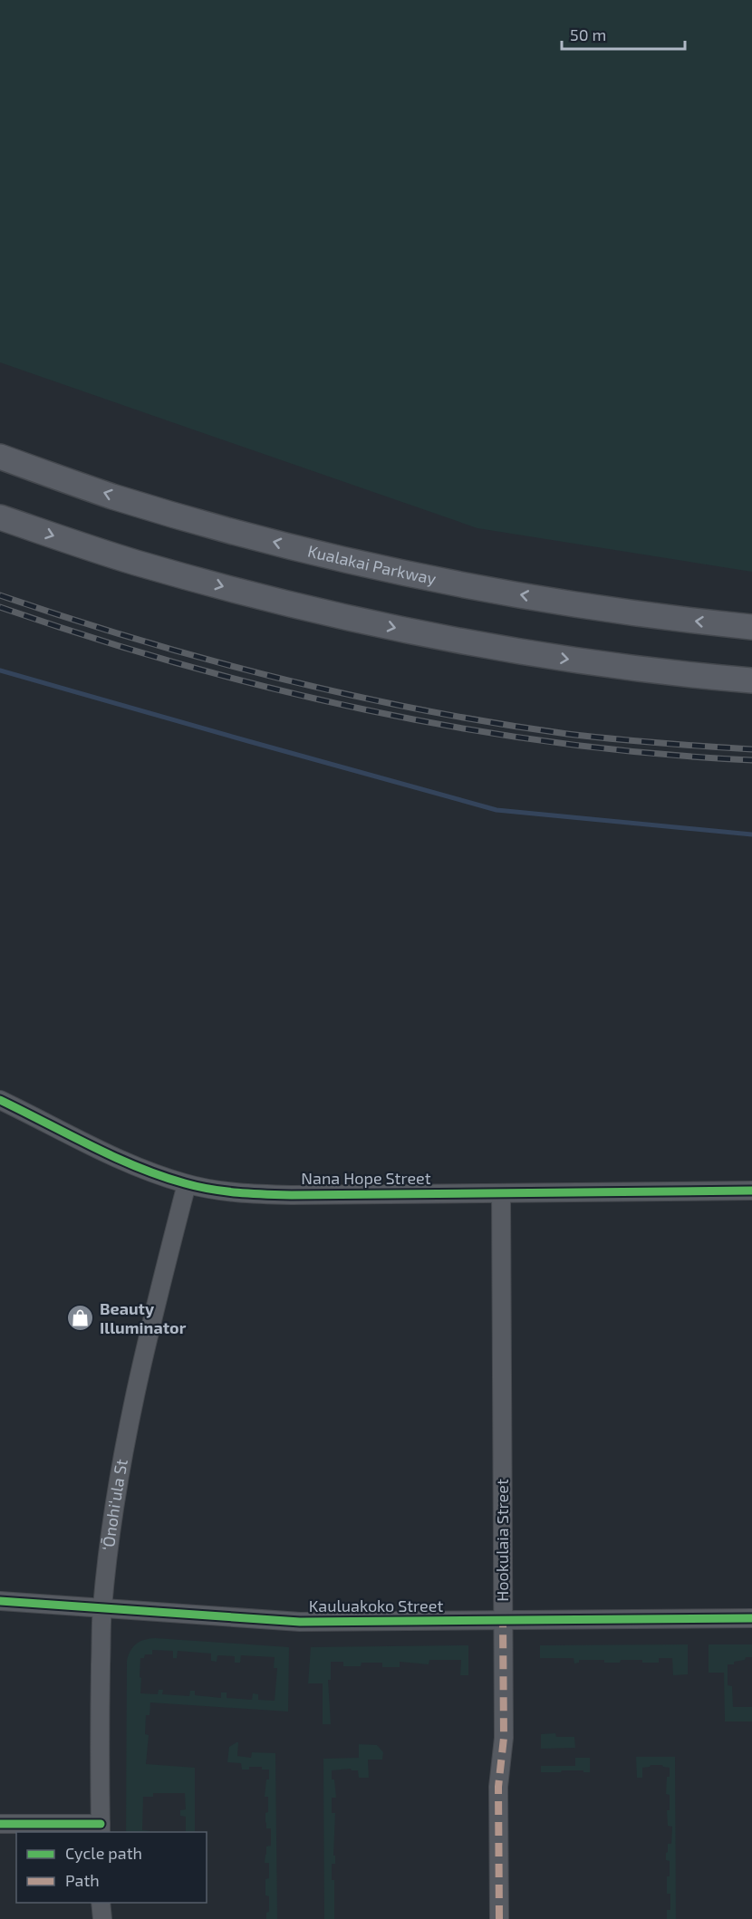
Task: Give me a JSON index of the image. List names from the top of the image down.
{
  "streets": {
    "main road": ["Kualakai Parkway"],
    "street": [
      "Nana Hope Street",
      "‘Ōnohi‘ula St",
      "Hookulaia Street",
      "Kauluakoko Street"
    ]
  },
  "crossings": [
    ["Nana Hope Street", "‘Ōnohi‘ula St"],
    ["Nana Hope Street", "Hookulaia Street"],
    ["‘Ōnohi‘ula St", "Kauluakoko Street"],
    ["Hookulaia Street", "Kauluakoko Street"]
  ],
  "places": {
    "shop": ["Beauty Illuminator"]
  },
  "legend": ["Cycle path", "Path"],
  "scale_bar": "50 m"
}
